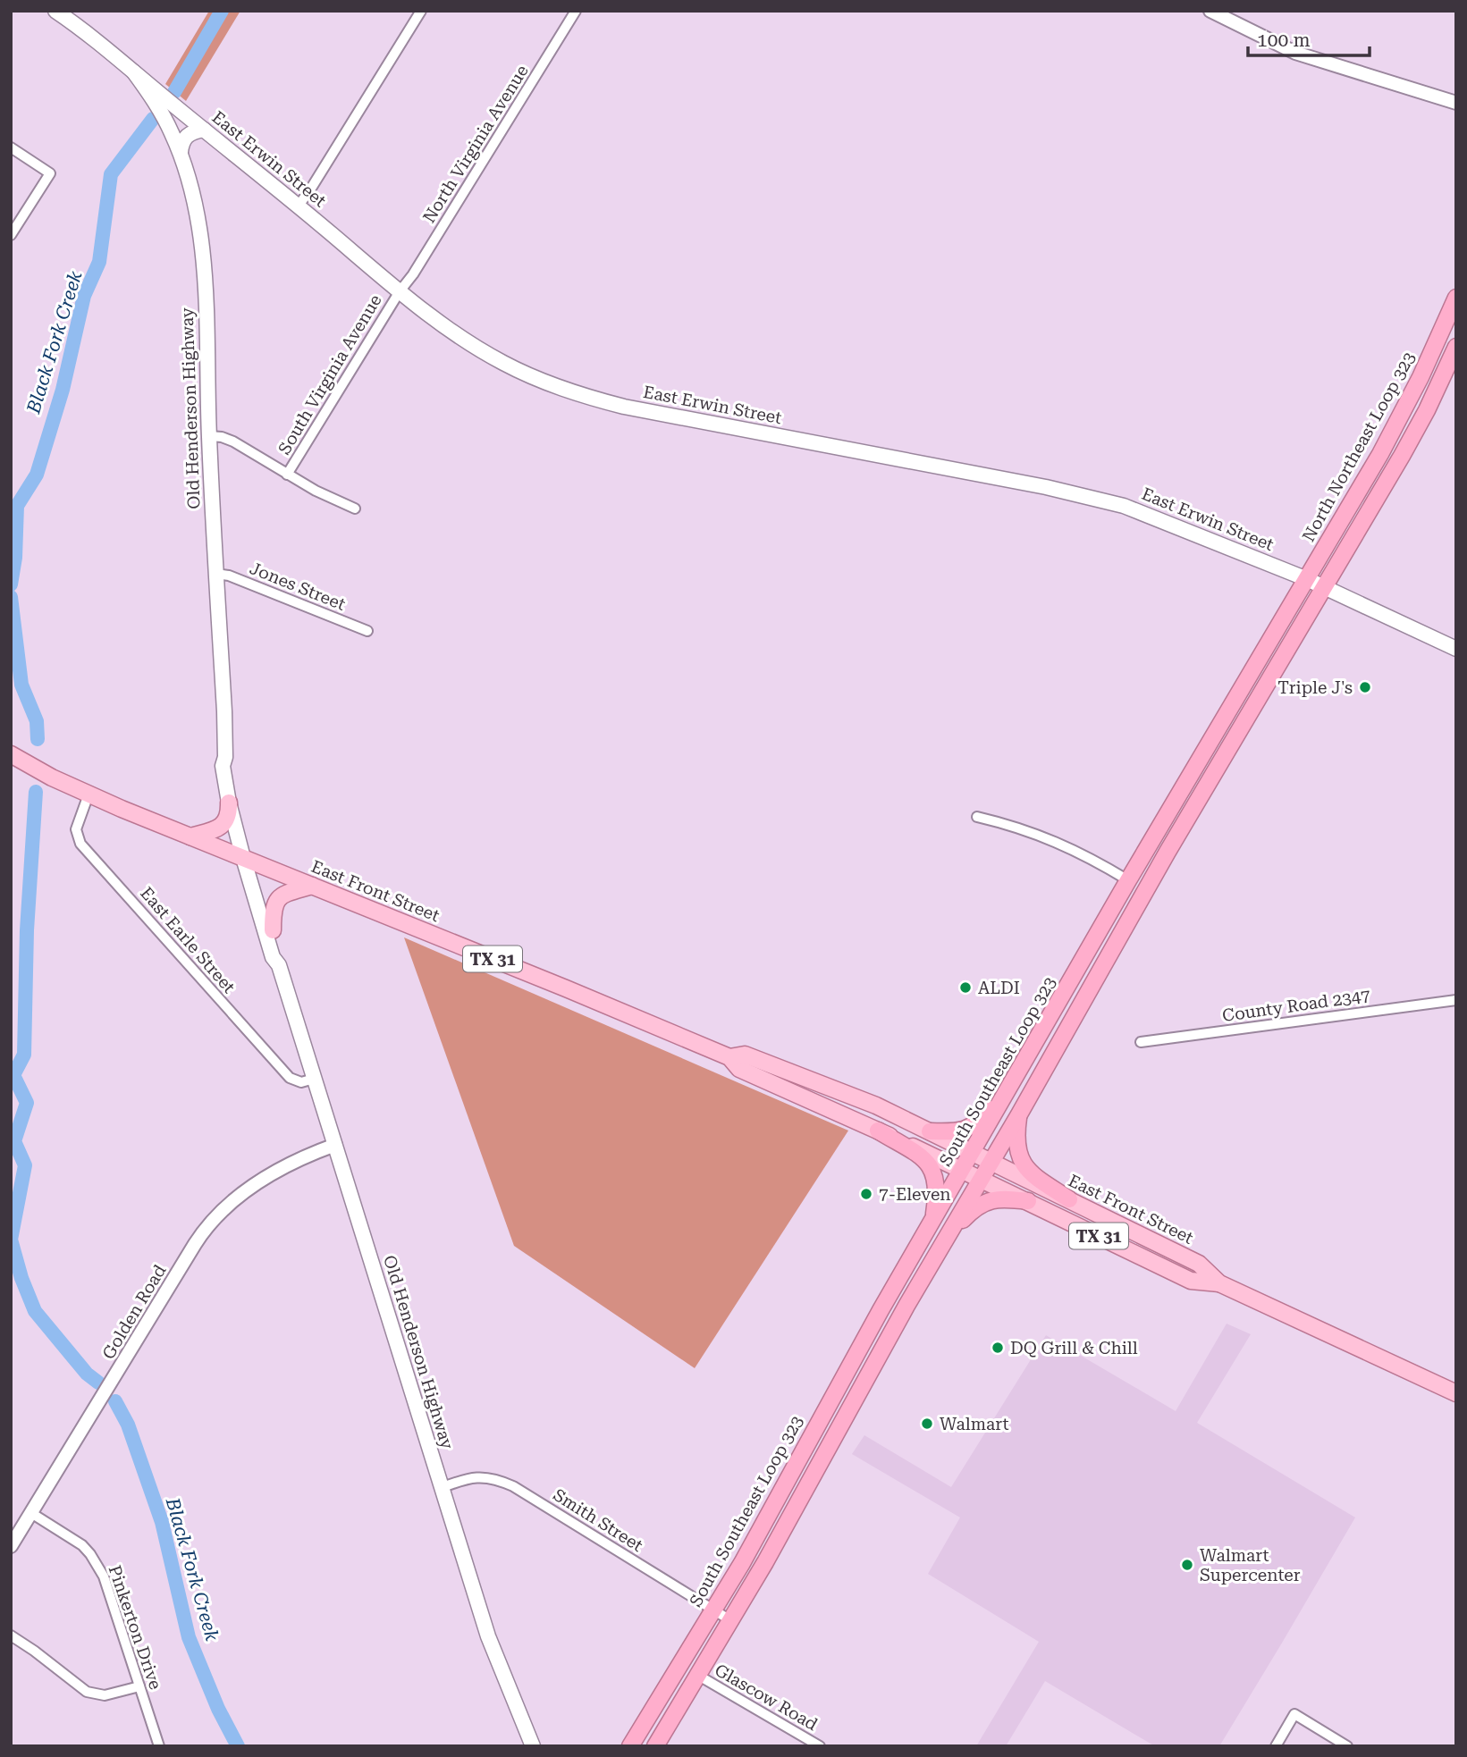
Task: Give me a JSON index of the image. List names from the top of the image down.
{
  "streets": {
    "highway": ["North Northeast Loop 323", "South Southeast Loop 323"],
    "main road": [
      "East Erwin Street",
      "Old Henderson Highway",
      "East Front Street",
      "TX 31"
    ],
    "street": [
      "North Virginia Avenue",
      "South Virginia Avenue",
      "Jones Street",
      "East Earle Street",
      "County Road 2347",
      "Golden Road",
      "Smith Street",
      "Pinkerton Drive",
      "Glascow Road"
    ]
  },
  "crossings": [
    ["North Virginia Avenue", "East Erwin Street"],
    ["North Virginia Avenue", "South Virginia Avenue"],
    ["East Erwin Street", "South Virginia Avenue"],
    ["East Erwin Street", "Old Henderson Highway"],
    ["East Erwin Street", "North Northeast Loop 323"],
    ["East Erwin Street", "South Southeast Loop 323"],
    ["Old Henderson Highway", "Jones Street"],
    ["Old Henderson Highway", "East Front Street"],
    ["Old Henderson Highway", "East Earle Street"],
    ["Old Henderson Highway", "Golden Road"],
    ["Old Henderson Highway", "Smith Street"],
    ["North Northeast Loop 323", "South Southeast Loop 323"],
    ["East Front Street", "East Earle Street"],
    ["East Front Street", "TX 31"],
    ["East Front Street", "South Southeast Loop 323"],
    ["South Southeast Loop 323", "Smith Street"],
    ["Golden Road", "Pinkerton Drive"]
  ],
  "water": ["Black Fork Creek"],
  "places": [
    "Triple J's",
    "ALDI",
    "7-Eleven",
    "DQ Grill & Chill",
    "Walmart",
    "Walmart Supercenter"
  ],
  "scale_bar": "100 m"
}
